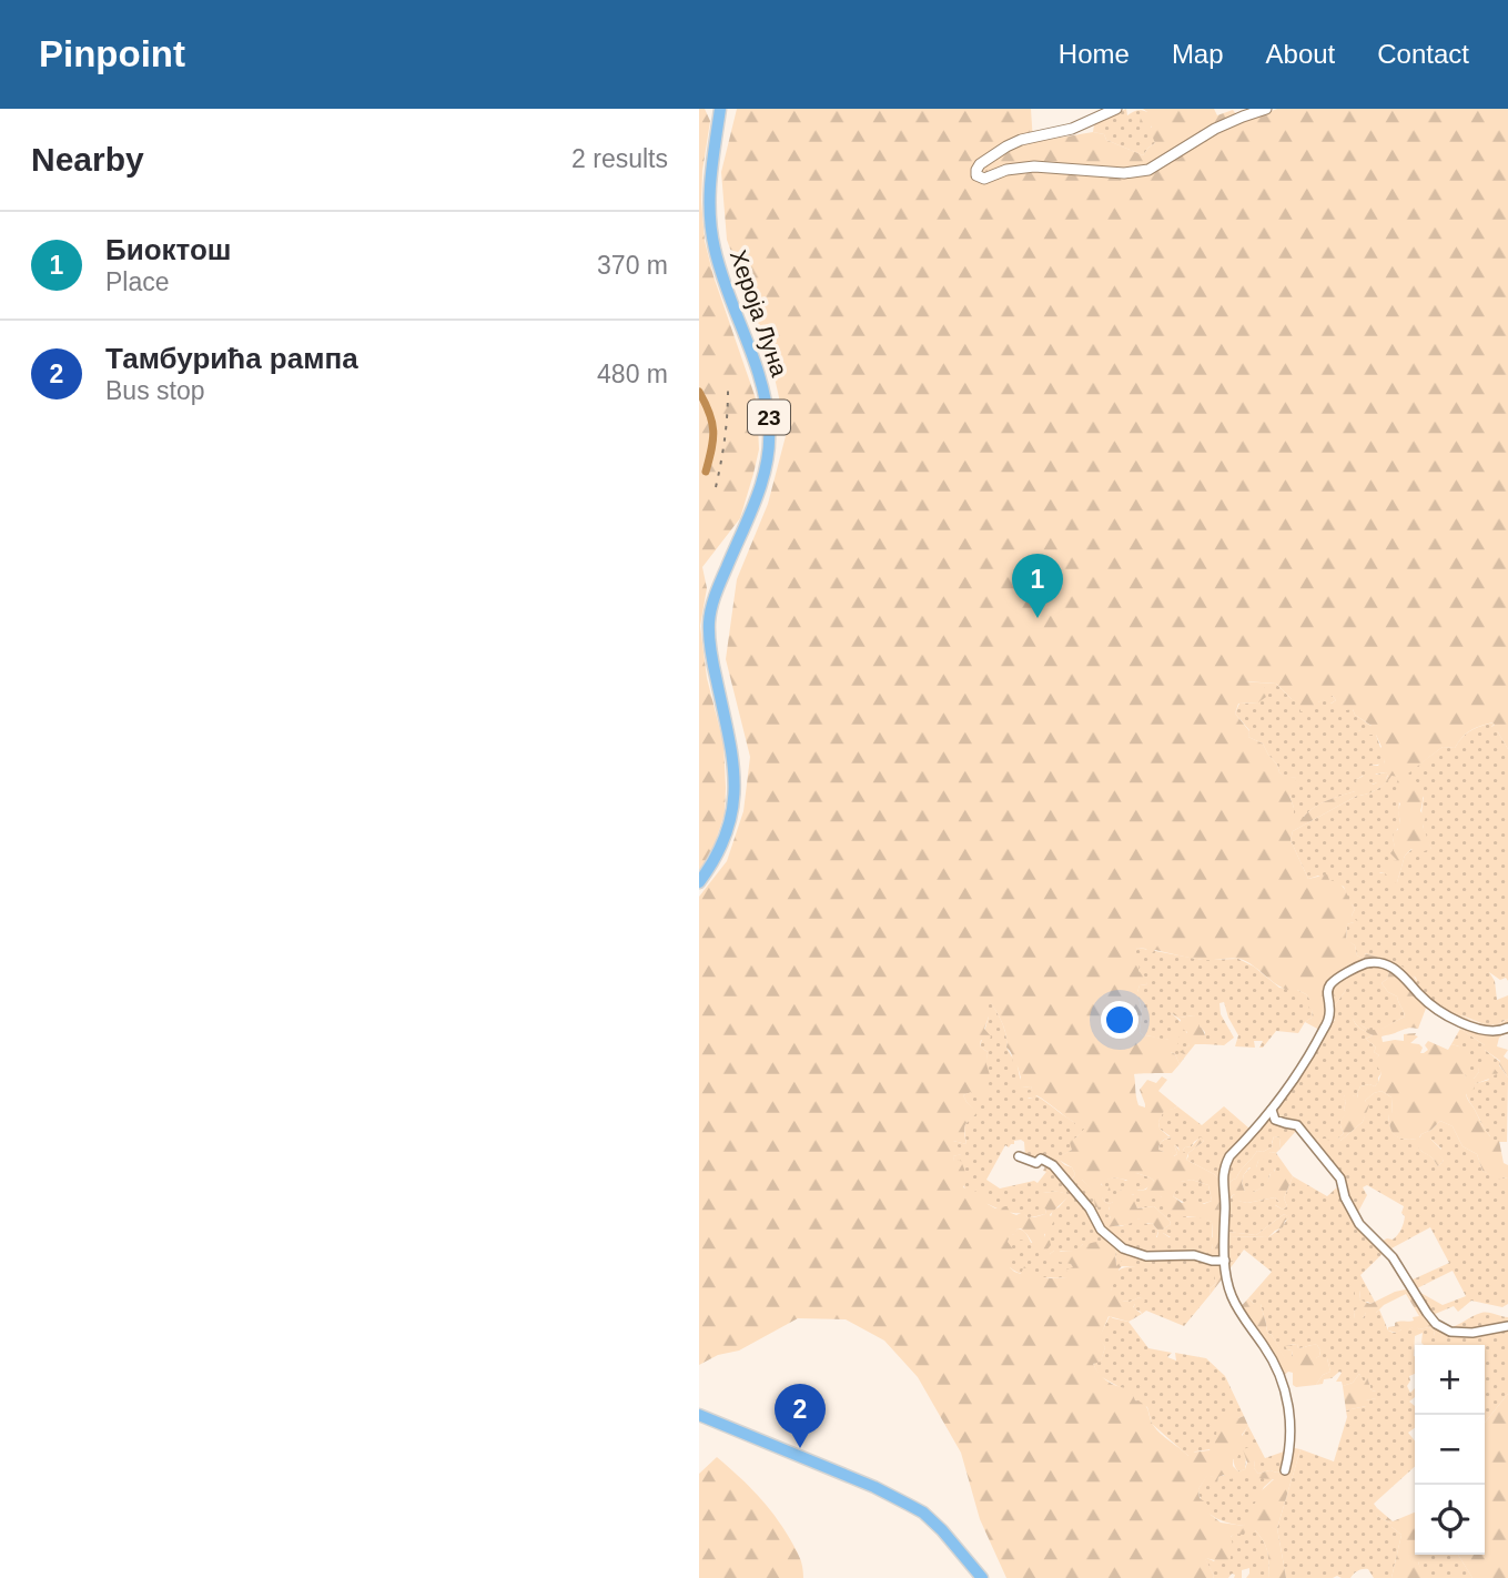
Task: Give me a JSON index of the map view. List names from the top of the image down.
{
  "streets": {
    "main road": ["Хероја Луна", "23"]
  },
  "page": {
    "header": "Pinpoint",
    "nav": [
      "Home",
      "Map",
      "About",
      "Contact"
    ],
    "heading": ["Nearby", "2 results"],
    "list": [
      {
        "mark": "1",
        "name": "Биоктош",
        "note": "Place",
        "value": "370 m"
      },
      {
        "mark": "2",
        "name": "Тамбурића рампа",
        "note": "Bus stop",
        "value": "480 m"
      }
    ],
    "pins": ["1", "2"],
    "map_buttons": ["+", "−"]
  }
}
